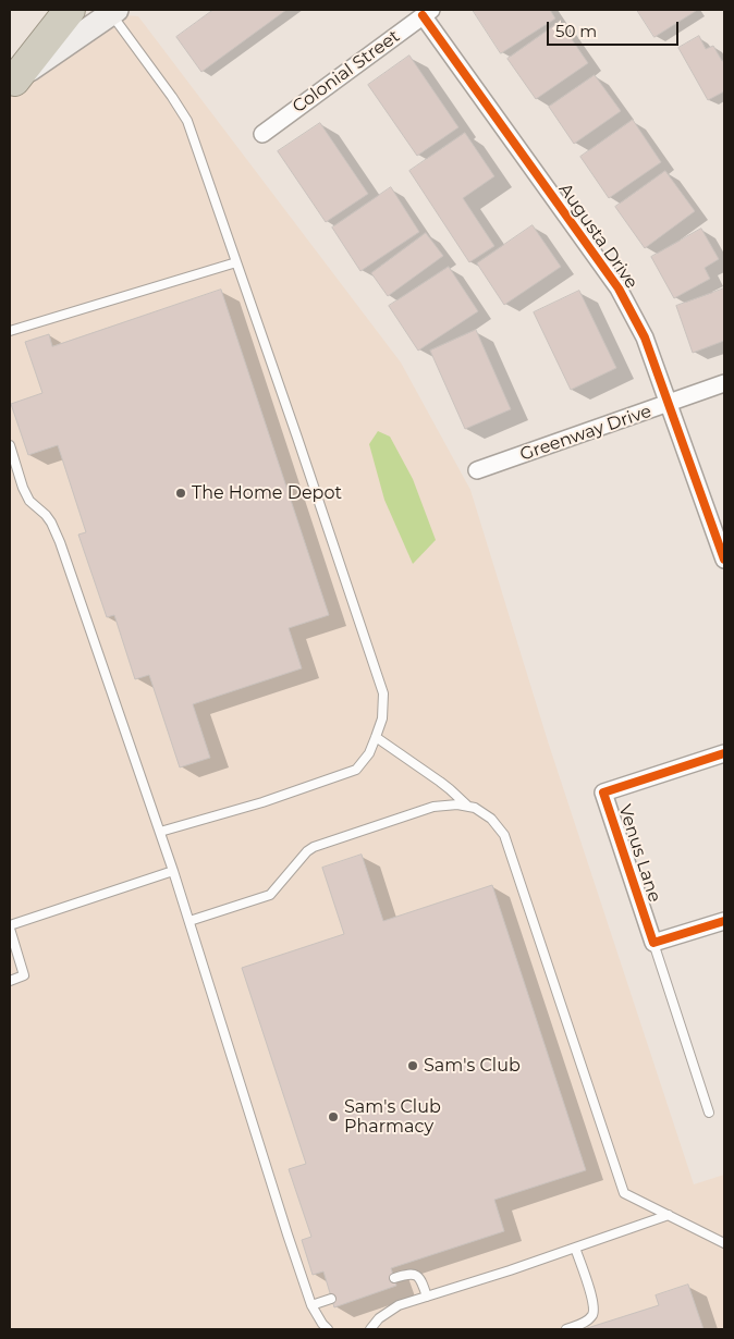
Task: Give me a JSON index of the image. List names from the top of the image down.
{
  "streets": {
    "street": [
      "Colonial Street",
      "Augusta Drive",
      "Greenway Drive",
      "Venus Lane"
    ]
  },
  "crossings": [
    ["Colonial Street", "Augusta Drive"],
    ["Augusta Drive", "Greenway Drive"]
  ],
  "places": ["The Home Depot", "Sam's Club", "Sam's Club Pharmacy"],
  "scale_bar": "50 m"
}
